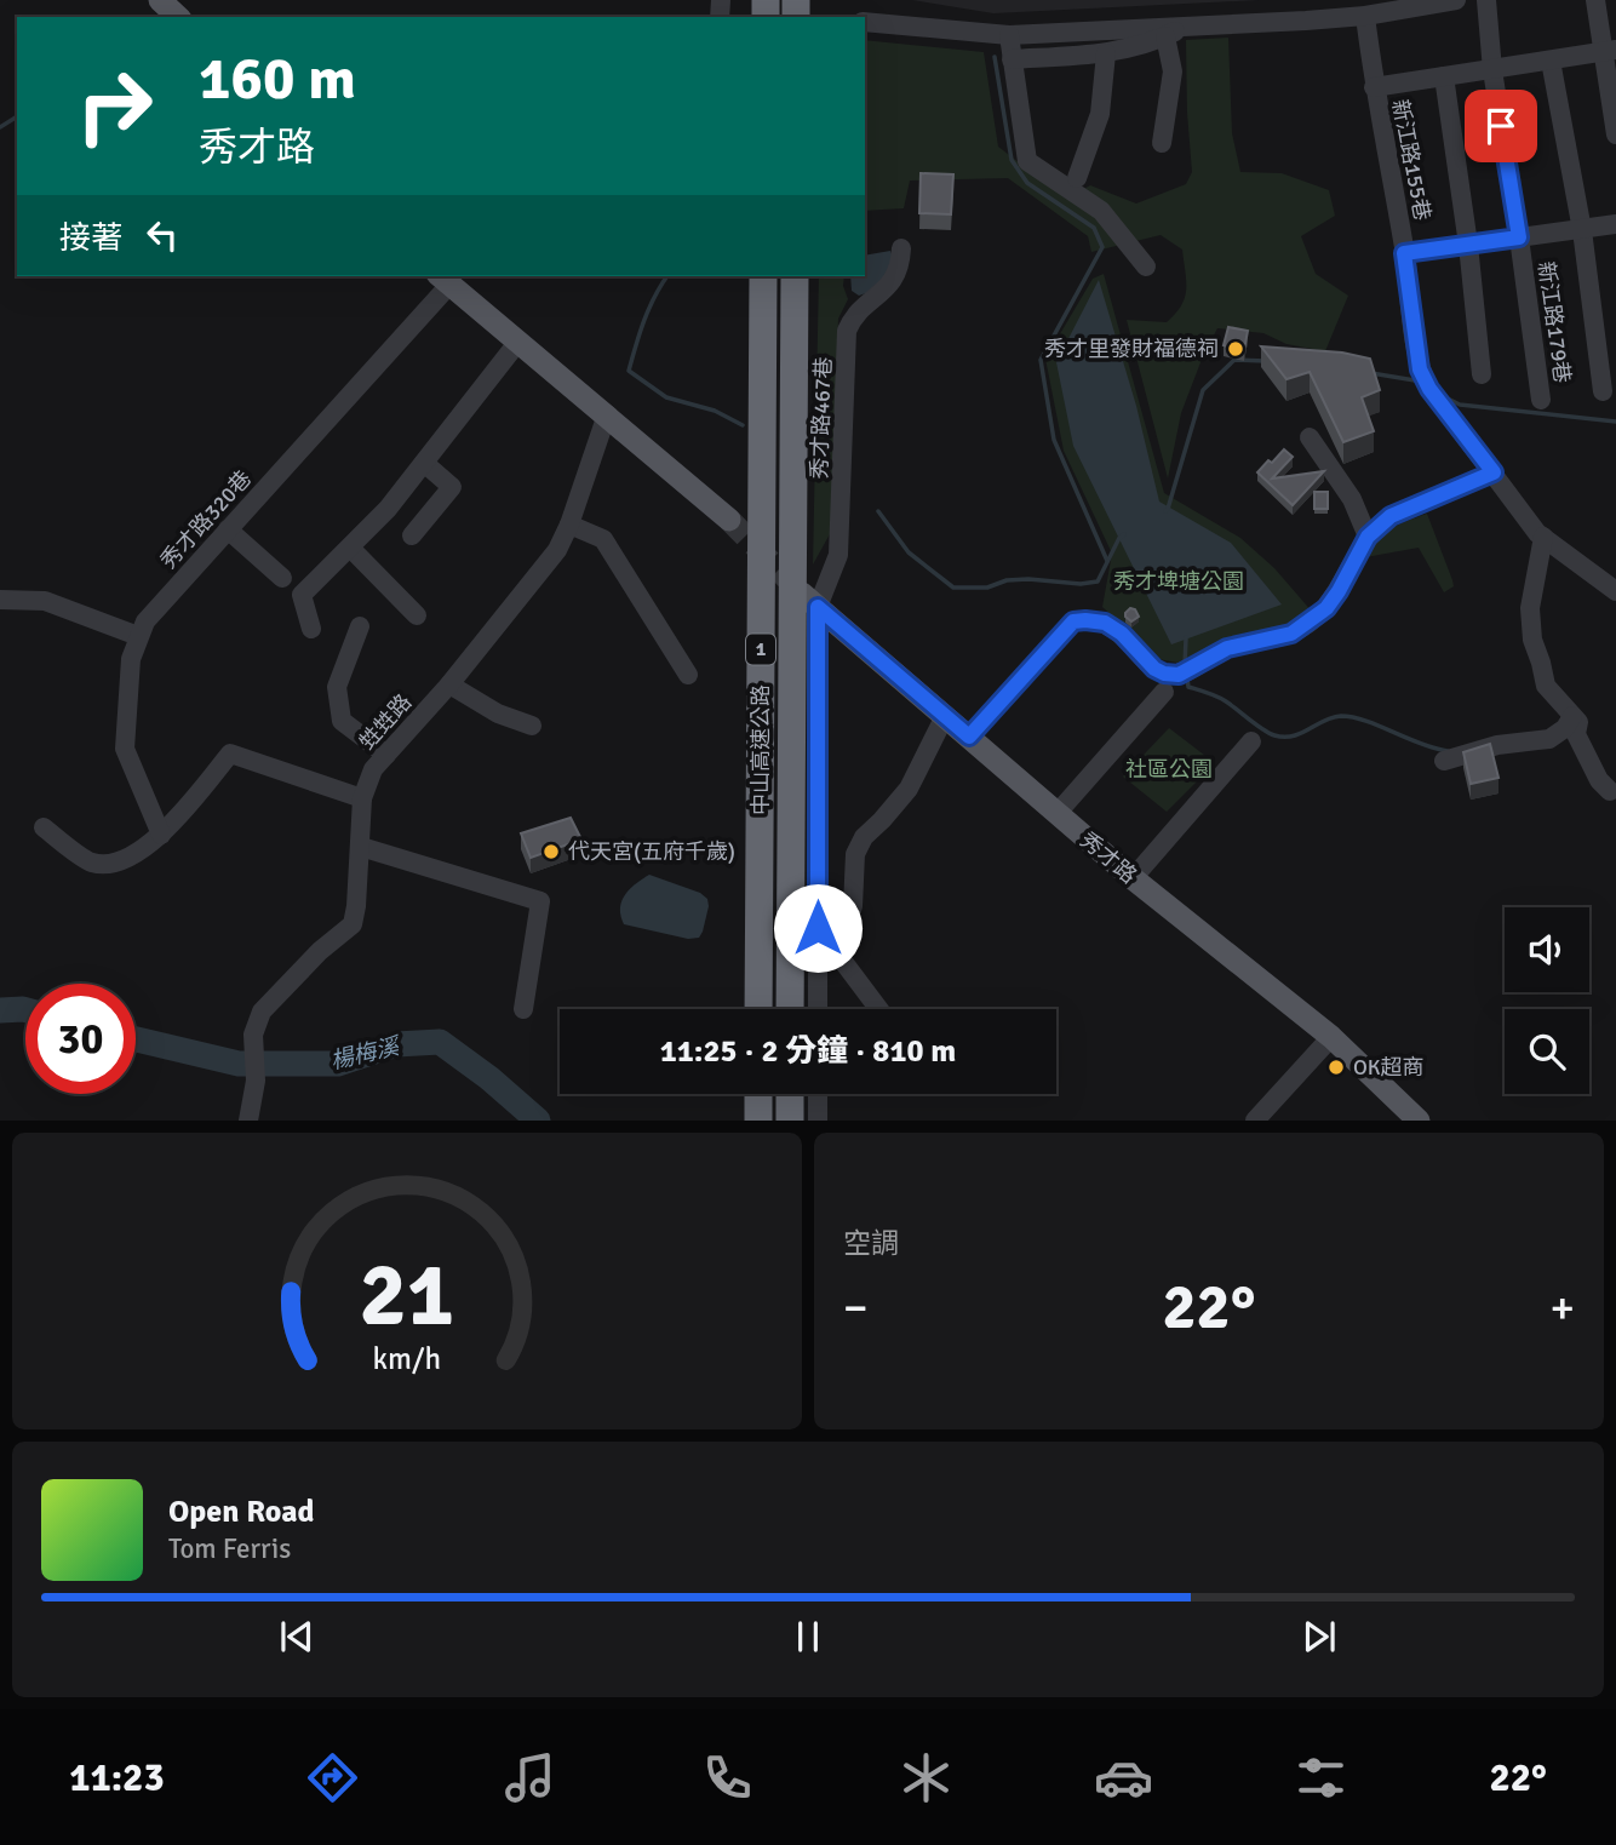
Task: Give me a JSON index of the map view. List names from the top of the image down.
{
  "streets": {
    "highway": ["1", "中山高速公路"],
    "main road": ["秀才路"],
    "street": [
      "新江路155巷",
      "新江路179巷",
      "秀才路467巷",
      "秀才路320巷",
      "甡甡路"
    ]
  },
  "crossings": [
    ["秀才路467巷", "秀才路"]
  ],
  "water": ["楊梅溪"],
  "parks": ["秀才埤塘公園", "社區公園"],
  "places": ["秀才里發財福德祠", "代天宮(五府千歲)", "OK超商"],
  "page": {
    "turn": ["160 m", "秀才路"],
    "then": "接著",
    "limit": "30",
    "trip": "11:25 · 2 分鐘 · 810 m",
    "tile": "空調",
    "heat": ["−", "22°", "+"],
    "song": ["Open Road", "Tom Ferris"],
    "tabs": ["11:23", "22°"],
    "gauge": ["21", "km/h"]
  }
}
